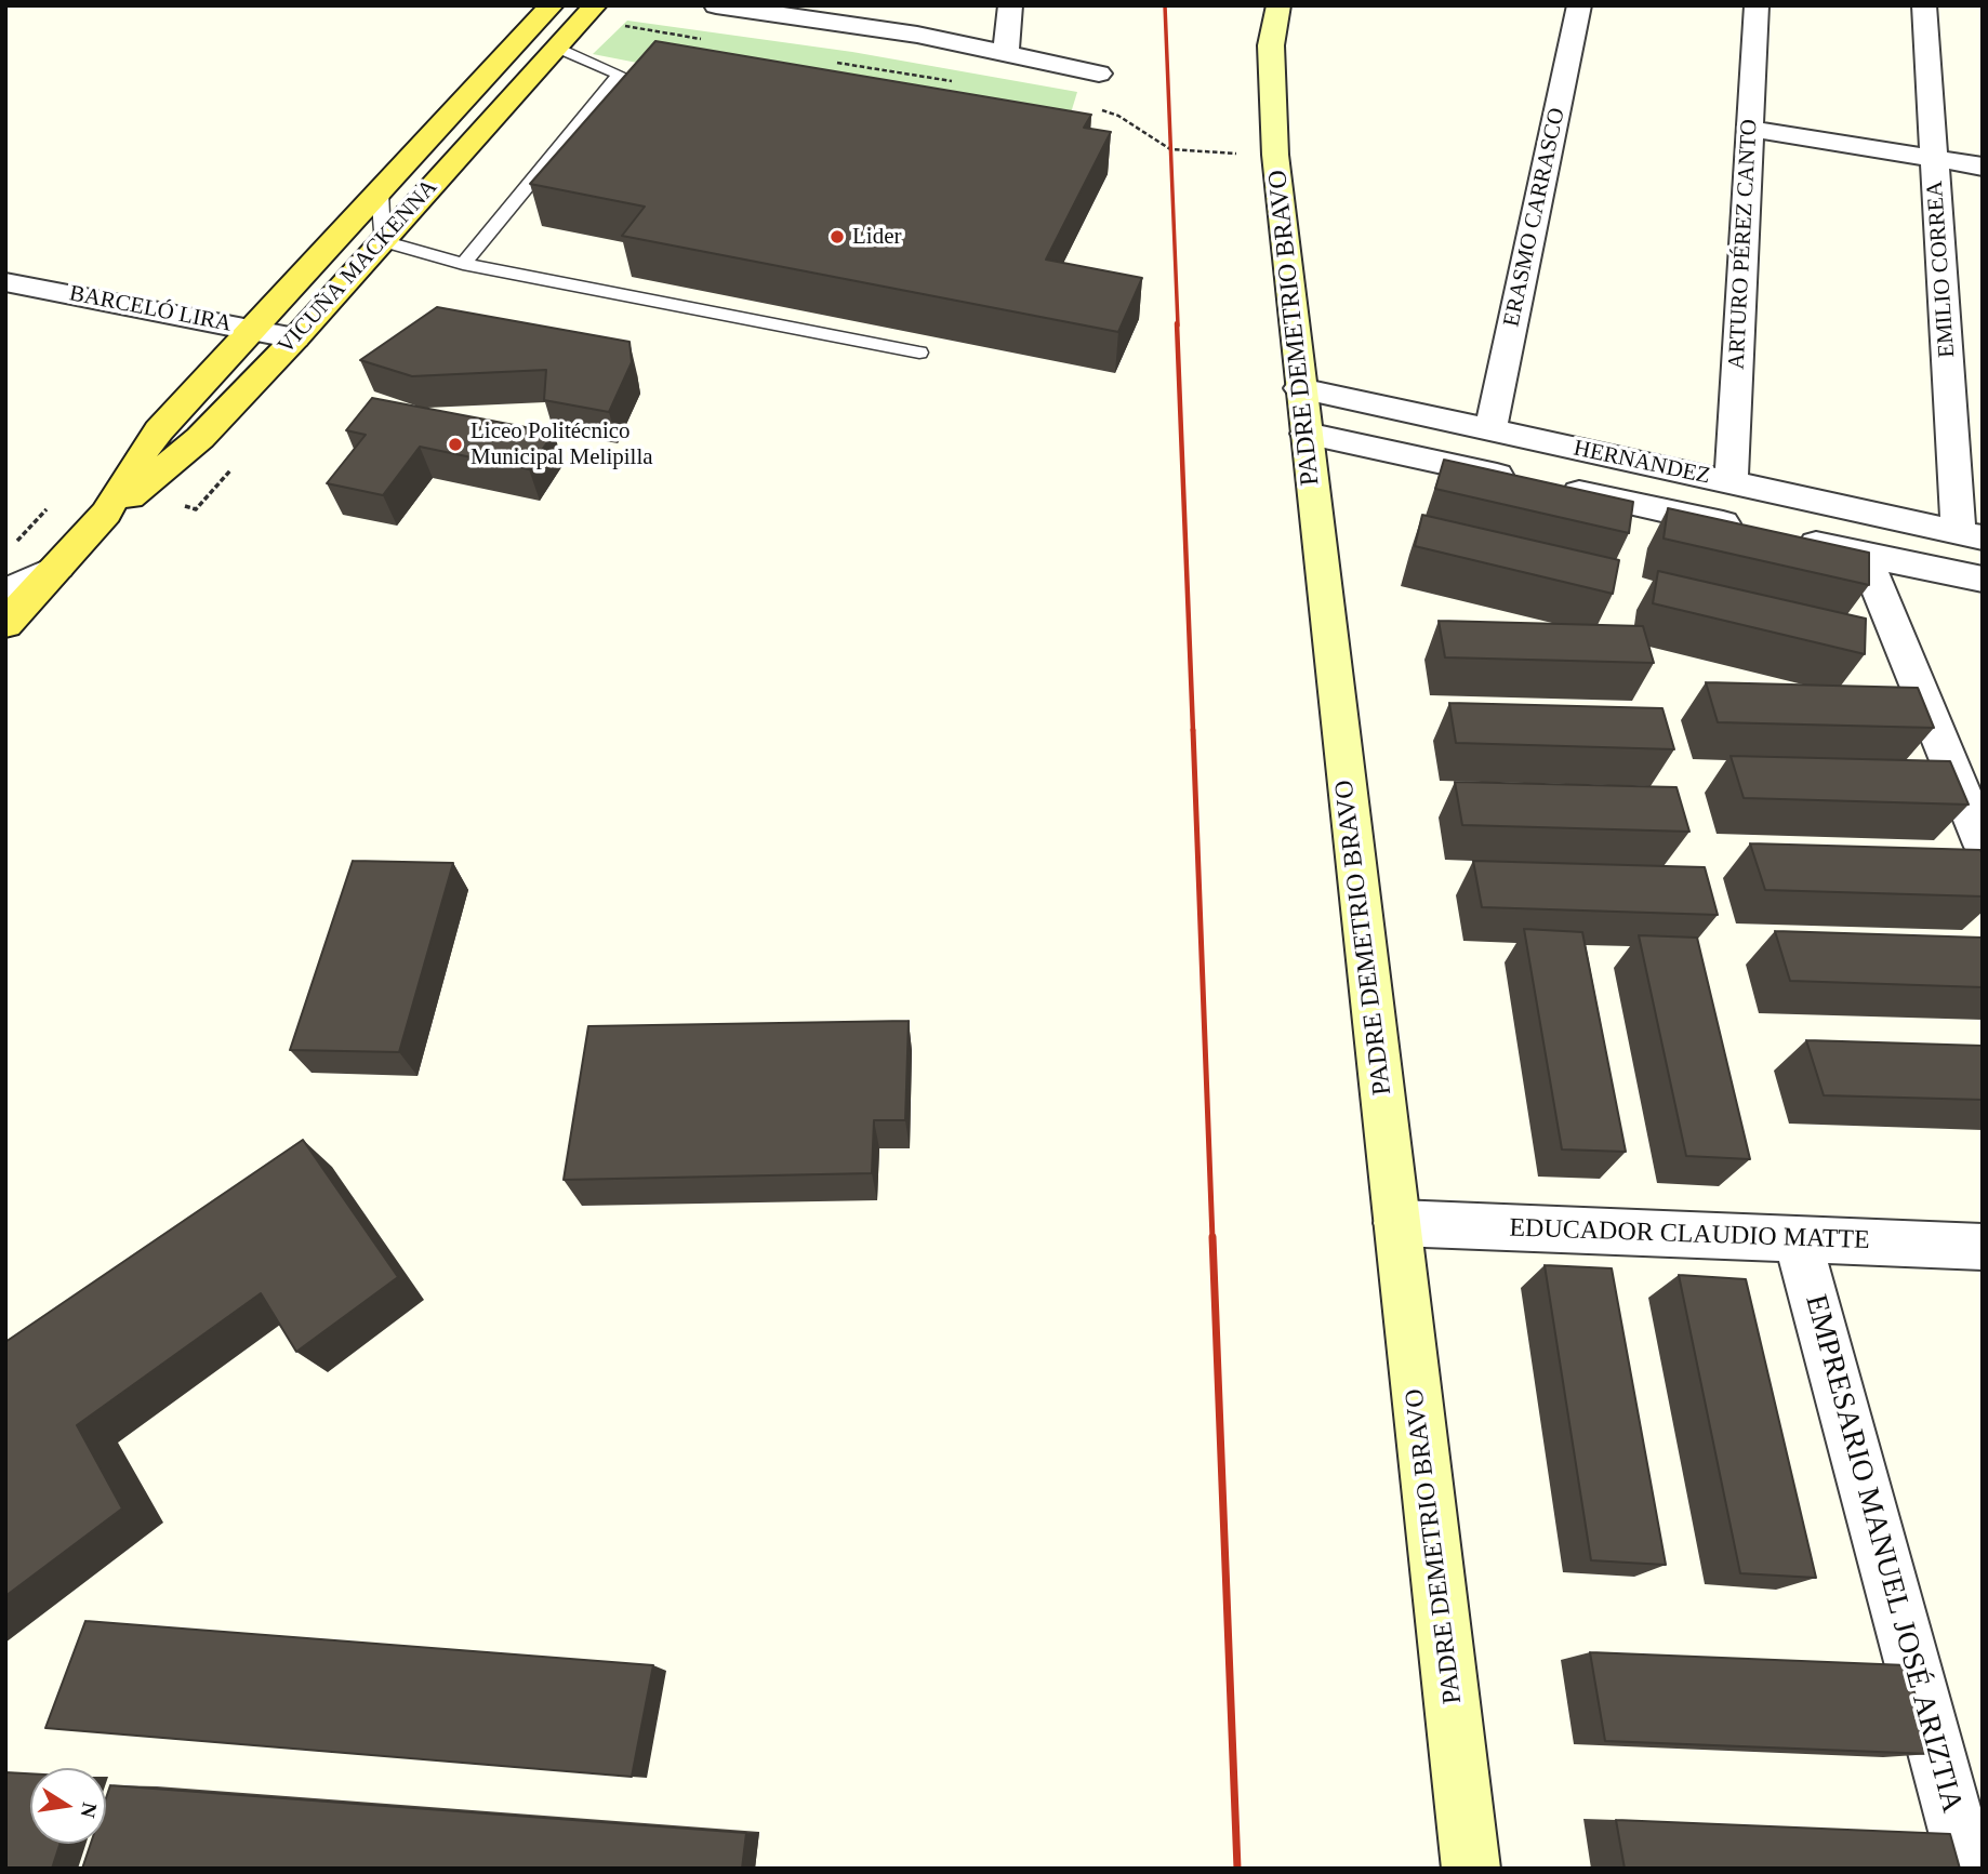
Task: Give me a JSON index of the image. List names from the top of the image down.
{
  "streets": {
    "main road": ["VICUÑA MACKENNA"],
    "street": [
      "ERASMO CARRASCO",
      "ARTURO PÉREZ CANTO",
      "EMILIO CORREA",
      "BARCELÓ LIRA",
      "PADRE DEMETRIO BRAVO",
      "HERNANDEZ",
      "EDUCADOR CLAUDIO MATTE",
      "EMPRESARIO MANUEL JOSÉ ARIZTIA"
    ]
  },
  "crossings": [
    ["ERASMO CARRASCO", "HERNANDEZ"],
    ["ARTURO PÉREZ CANTO", "HERNANDEZ"],
    ["VICUÑA MACKENNA", "BARCELÓ LIRA"],
    ["EMILIO CORREA", "HERNANDEZ"],
    ["PADRE DEMETRIO BRAVO", "HERNANDEZ"],
    ["PADRE DEMETRIO BRAVO", "EDUCADOR CLAUDIO MATTE"],
    ["EDUCADOR CLAUDIO MATTE", "EMPRESARIO MANUEL JOSÉ ARIZTIA"]
  ],
  "places": ["Lider", "Liceo Politécnico Municipal Melipilla"],
  "north": "right"
}
